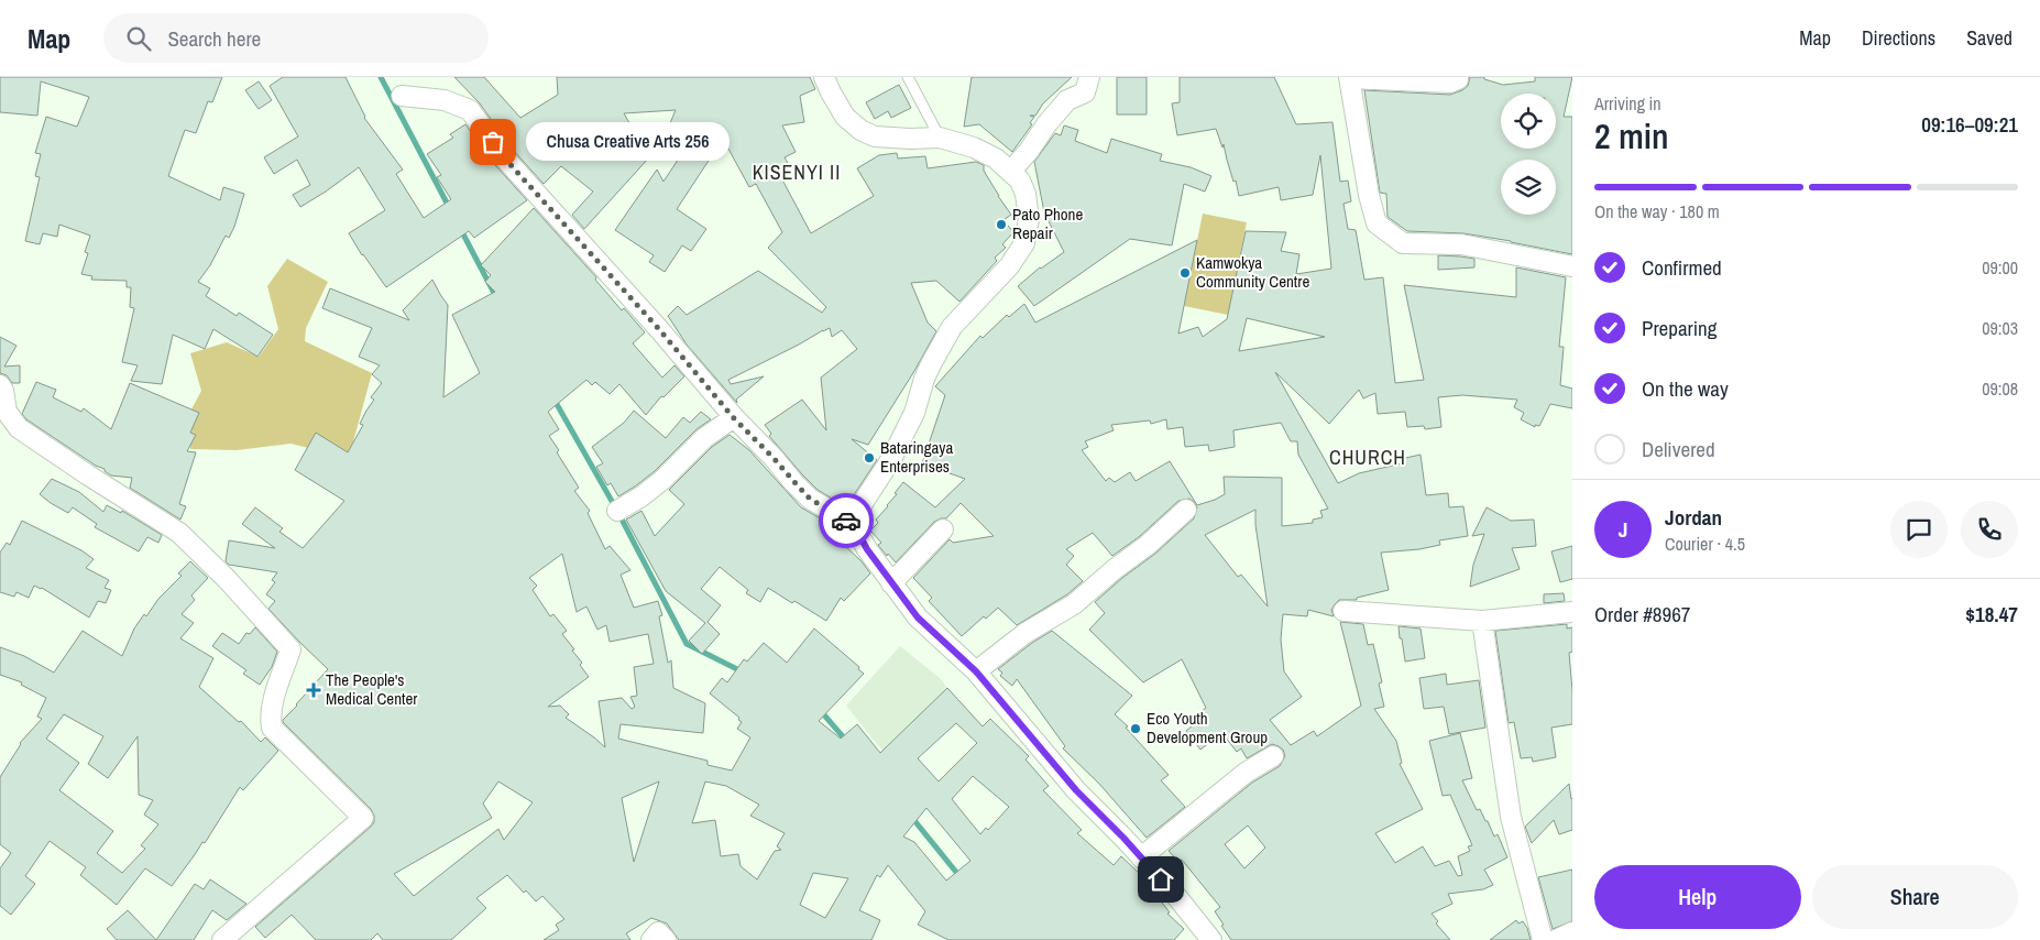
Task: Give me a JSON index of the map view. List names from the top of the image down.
{
  "districts": ["KISENYI II", "CHURCH"],
  "places": {
    "other": [
      "Chusa Creative Arts 256",
      "Pato Phone Repair",
      "Kamwokya Community Centre",
      "Bataringaya Enterprises",
      "Eco Youth Development Group"
    ],
    "health": ["The People's Medical Center"]
  },
  "page": {
    "header": "Map",
    "search": "Search here",
    "nav": ["Map", "Directions", "Saved"],
    "heading": ["2 min", "Arriving in", "09:16–09:21"],
    "panel": [
      "Jordan",
      "Courier · 4.5",
      "Order #8967",
      "$18.47"
    ],
    "bubble": "Chusa Creative Arts 256",
    "bar": "On the way · 180 m",
    "list": [
      ["Confirmed", "09:00"],
      ["Preparing", "09:03"],
      ["On the way", "09:08"],
      "Delivered"
    ],
    "round": "J",
    "buttons": ["Help", "Share"]
  }
}
